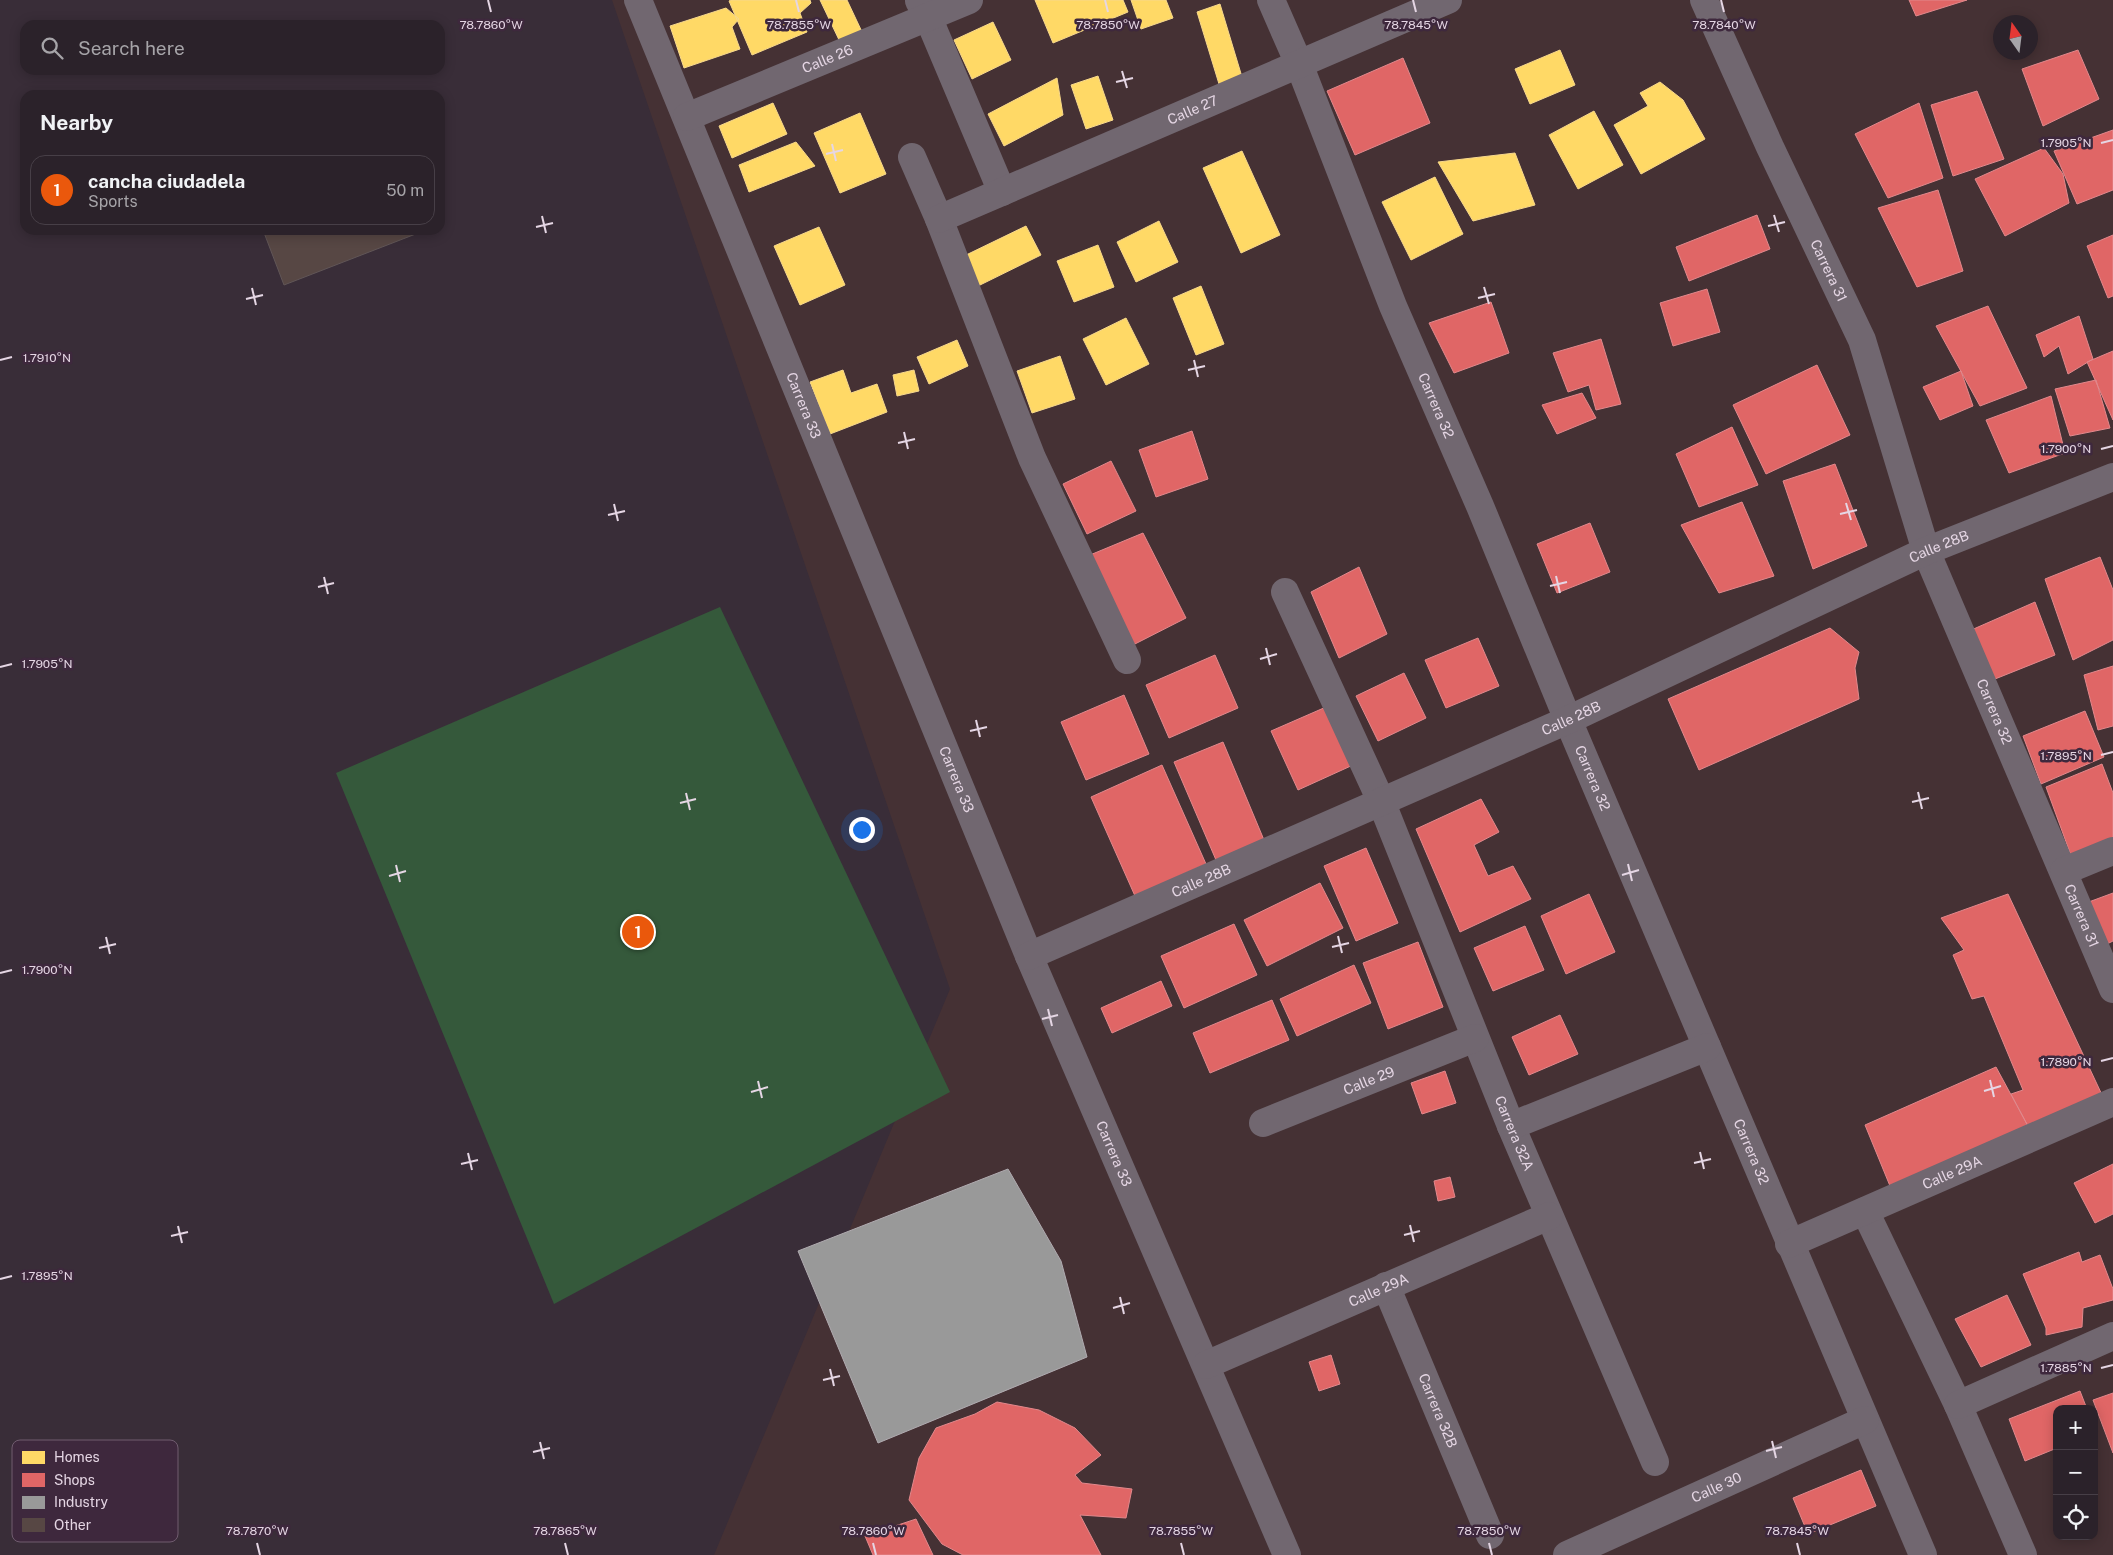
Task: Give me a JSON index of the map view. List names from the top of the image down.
{
  "streets": {
    "street": [
      "Calle 26",
      "Calle 27",
      "Carrera 31",
      "Carrera 33",
      "Carrera 32",
      "Calle 28B",
      "Calle 29",
      "Carrera 32A",
      "Calle 29A",
      "Carrera 32B",
      "Calle 30"
    ]
  },
  "crossings": [
    ["Calle 26", "Carrera 33"],
    ["Calle 27", "Carrera 32"],
    ["Carrera 31", "Carrera 32"],
    ["Carrera 31", "Calle 28B"],
    ["Carrera 33", "Calle 28B"],
    ["Carrera 33", "Calle 29A"],
    ["Carrera 32", "Calle 28B"],
    ["Carrera 32", "Calle 29A"],
    ["Carrera 32", "Calle 30"],
    ["Calle 28B", "Carrera 32A"],
    ["Calle 29", "Carrera 32A"],
    ["Carrera 32A", "Calle 29A"],
    ["Calle 29A", "Carrera 32B"]
  ],
  "legend": [
    "Homes",
    "Shops",
    "Industry",
    "Other"
  ],
  "north": "top",
  "page": {
    "search": "Search here",
    "heading": "Nearby",
    "list": [
      {
        "mark": "1",
        "name": "cancha ciudadela",
        "note": "Sports",
        "value": "50 m"
      }
    ],
    "pins": "1",
    "map_buttons": ["+", "−"]
  },
  "coordinates": [
    "78.7860°W",
    "78.7855°W",
    "78.7850°W",
    "78.7845°W",
    "78.7840°W",
    "1.7905°N",
    "1.7910°N",
    "1.7900°N",
    "1.7895°N",
    "1.7890°N",
    "1.7885°N",
    "78.7870°W",
    "78.7865°W"
  ]
}
